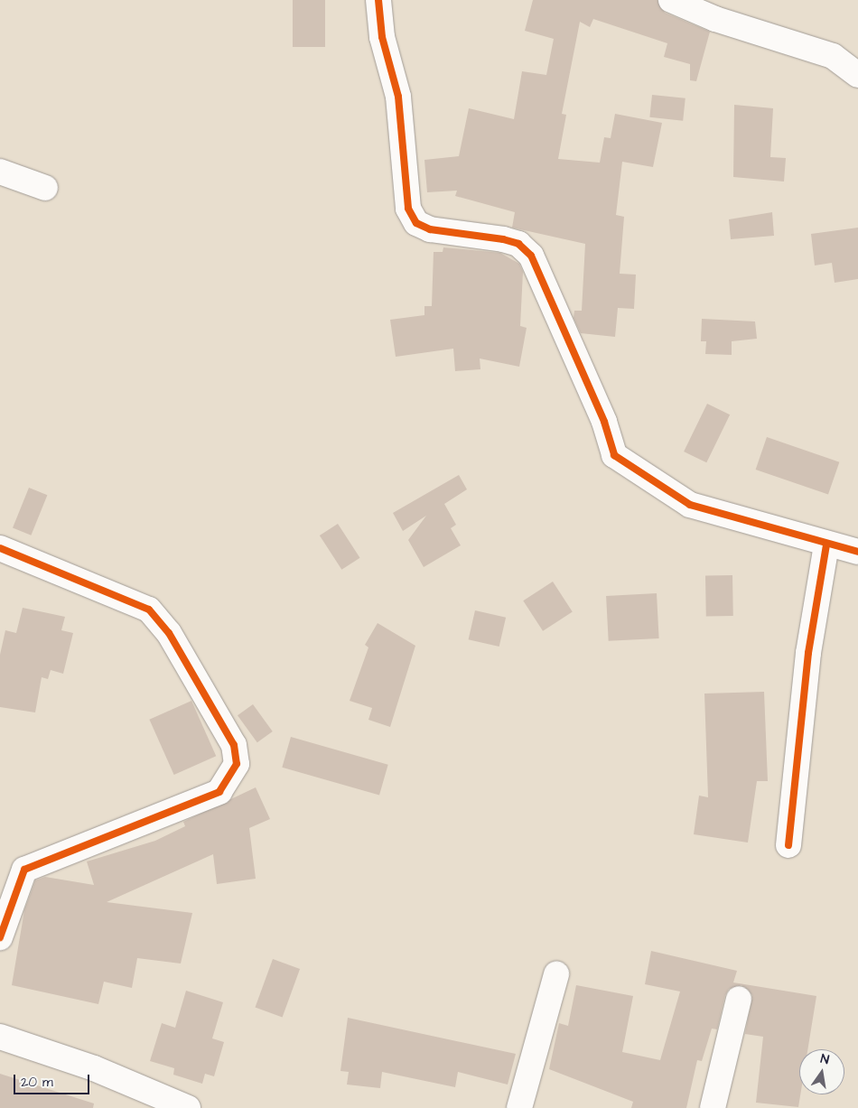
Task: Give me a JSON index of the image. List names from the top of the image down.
{
  "scale_bar": "20 m",
  "north": "top"
}
